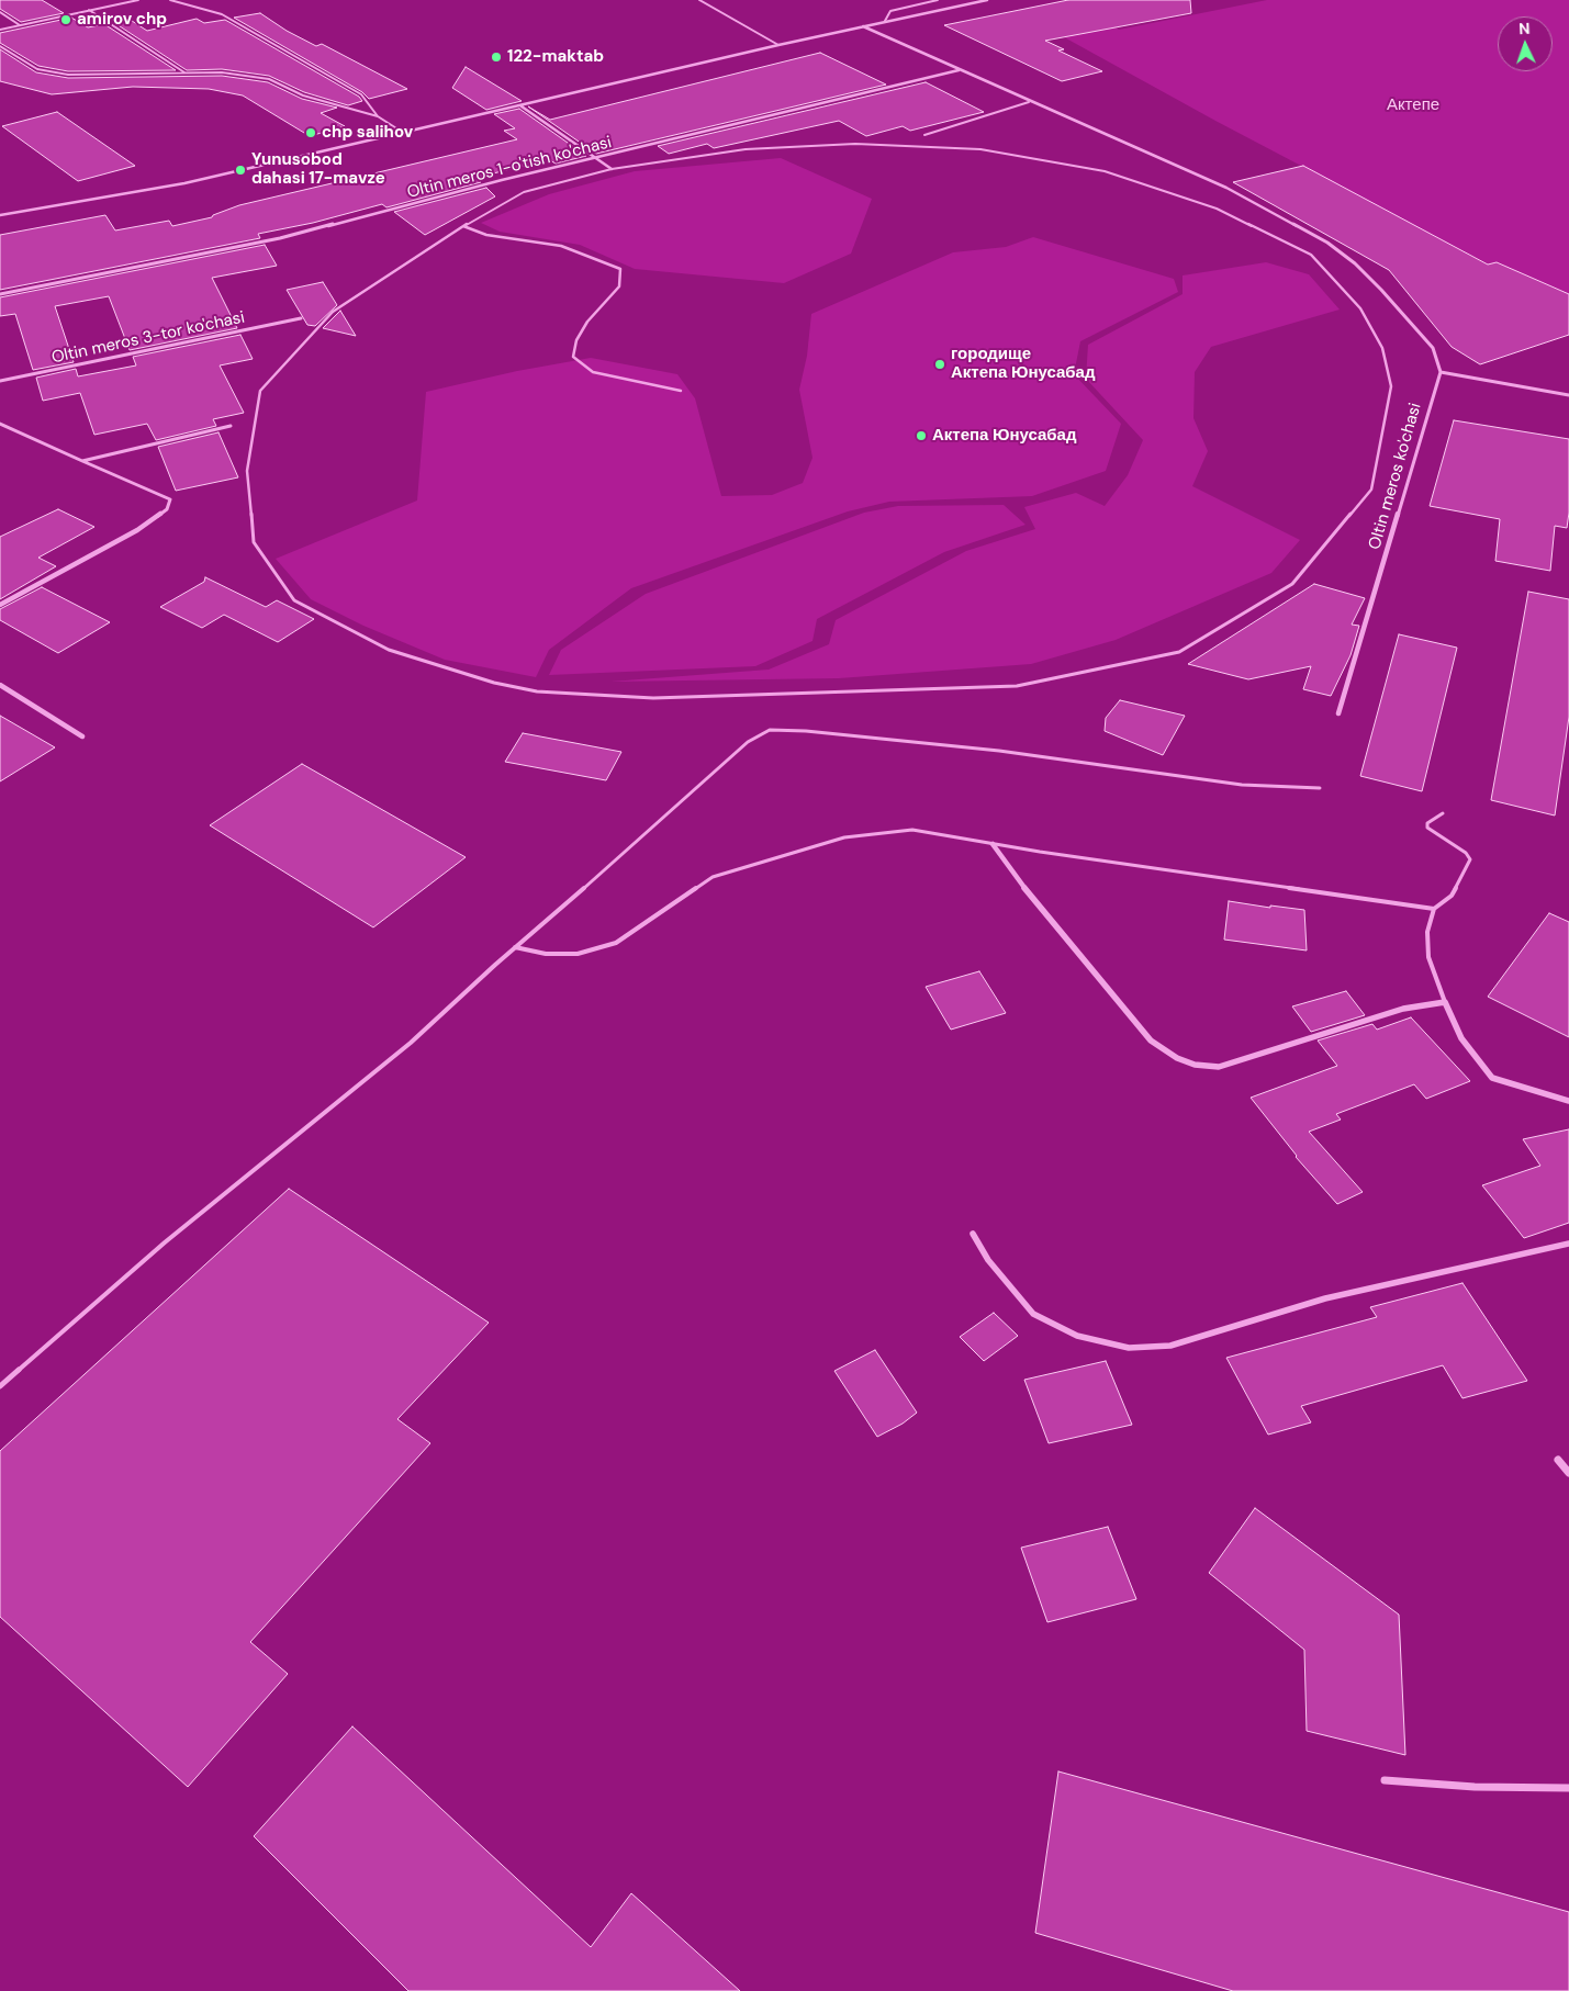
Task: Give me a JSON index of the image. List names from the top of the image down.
{
  "streets": {
    "street": ["Oltin meros 1-o'tish ko'chasi", "Oltin meros 3-tor ko'chasi", "Oltin meros ko'chasi"]
  },
  "parks": ["Актепе"],
  "places": [
    "amirov chp",
    "122-maktab",
    "chp salihov",
    "Yunusobod dahasi 17-mavze",
    "городище Актепа Юнусабад",
    "Актепа Юнусабад"
  ],
  "north": "top"
}
